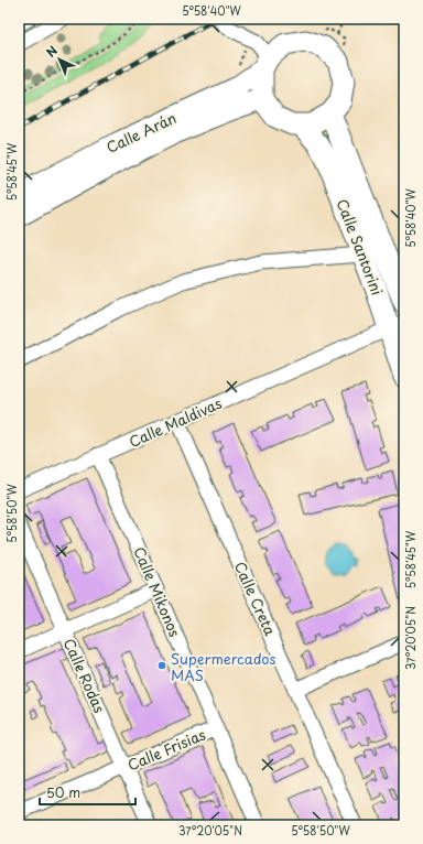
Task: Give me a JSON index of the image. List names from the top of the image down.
{
  "streets": {
    "street": [
      "Calle Arán",
      "Calle Santorini",
      "Calle Maldivas",
      "Calle Mikonos",
      "Calle Creta",
      "Calle Rodas",
      "Calle Frisias"
    ]
  },
  "crossings": [
    ["Calle Arán", "Calle Santorini"],
    ["Calle Santorini", "Calle Maldivas"],
    ["Calle Maldivas", "Calle Mikonos"],
    ["Calle Maldivas", "Calle Creta"],
    ["Calle Mikonos", "Calle Frisias"],
    ["Calle Rodas", "Calle Frisias"]
  ],
  "places": ["Supermercados MAS"],
  "scale_bar": "50 m",
  "north": "top left",
  "coordinates": [
    "5°58'40\"W",
    "5°58'45\"W",
    "5°58'50\"W",
    "37°20'05\"N"
  ]
}
